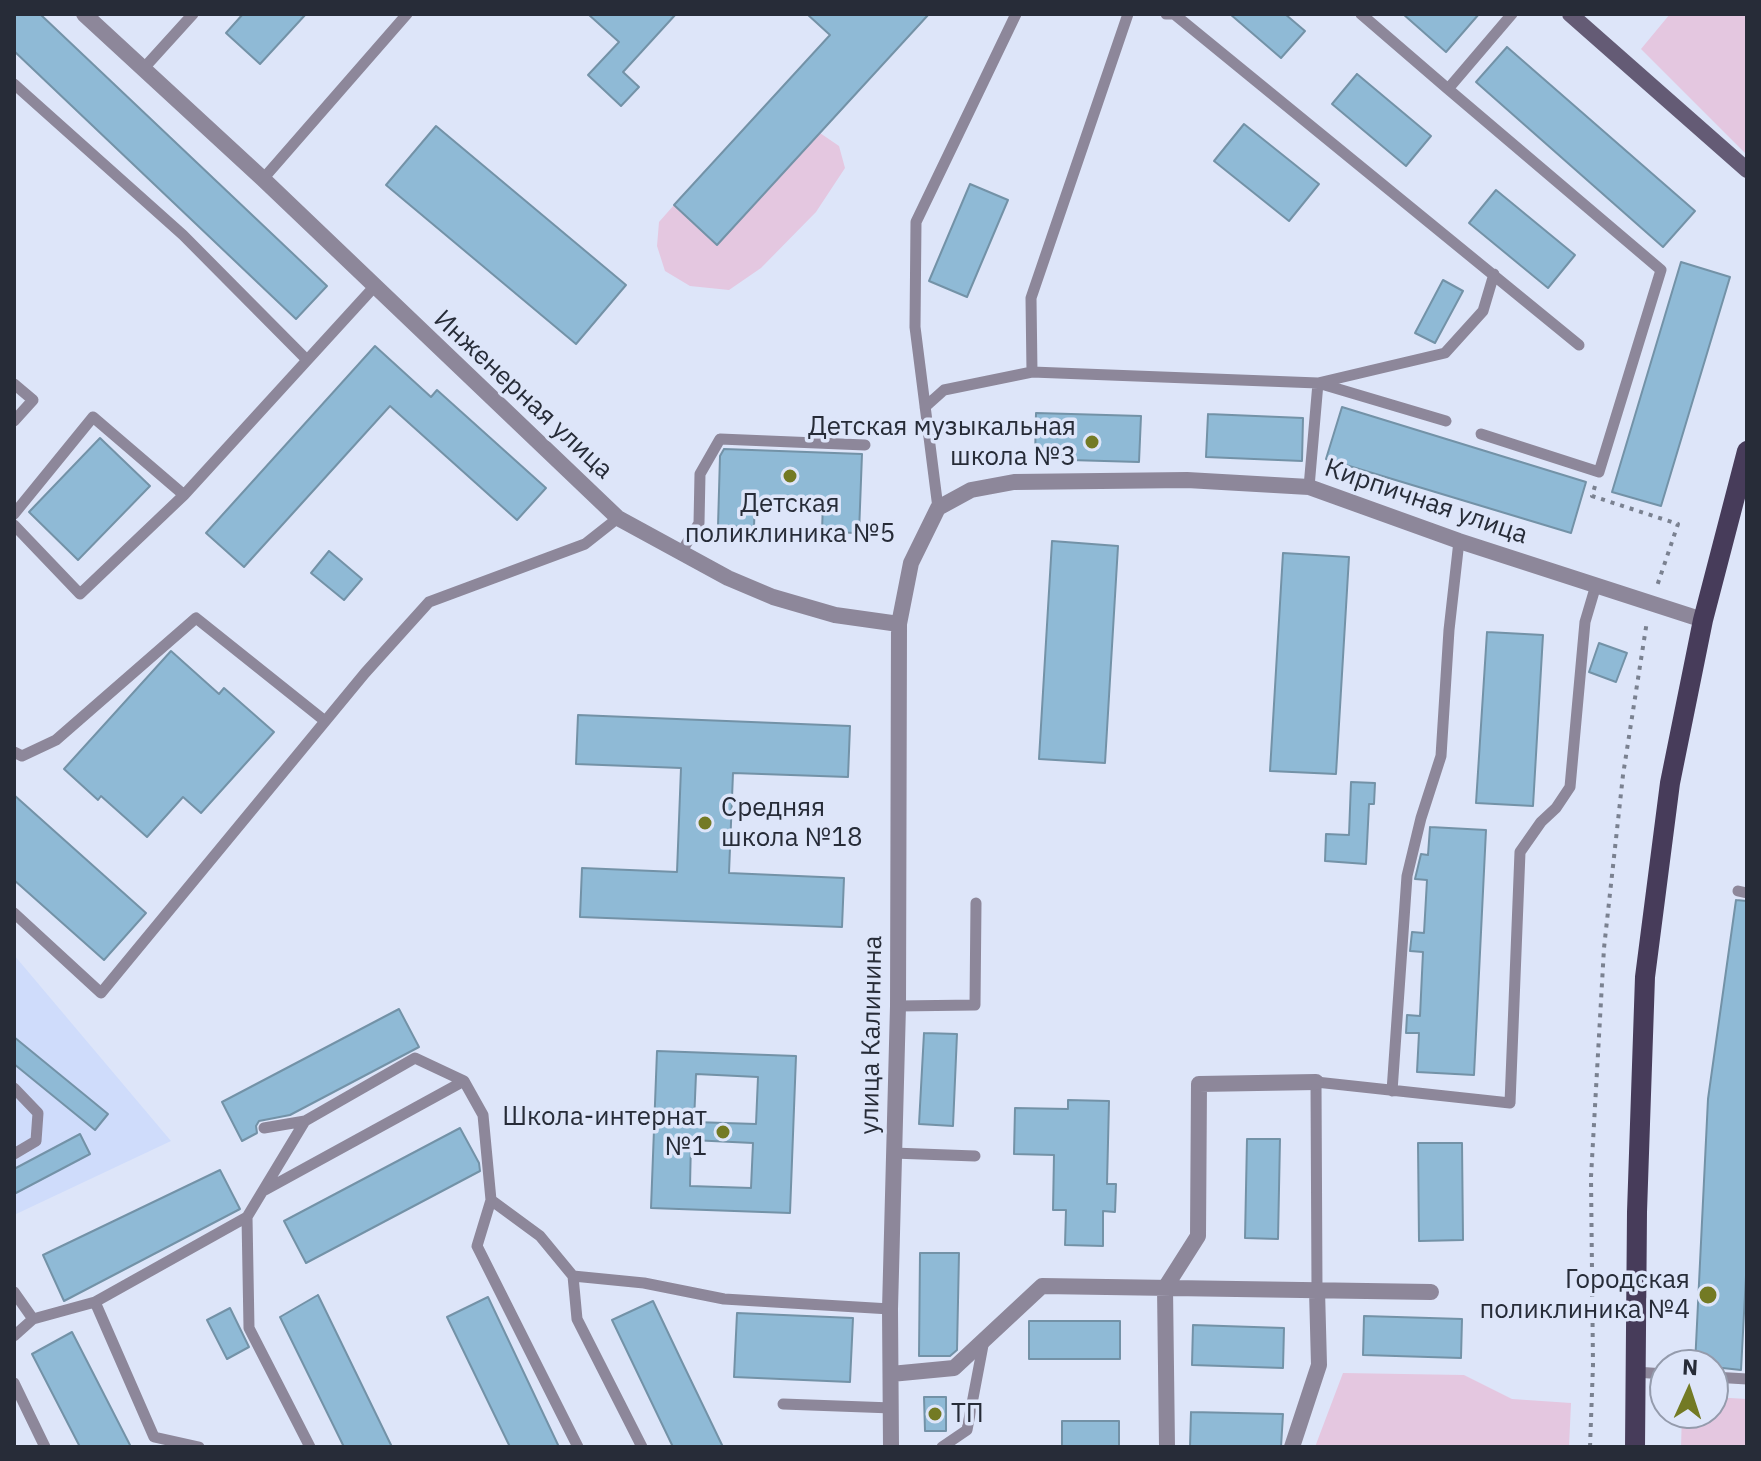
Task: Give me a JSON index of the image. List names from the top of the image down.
{
  "streets": {
    "street": ["Инженерная улица", "Кирпичная улица", "улица Калинина"]
  },
  "crossings": [
    ["Инженерная улица", "улица Калинина"]
  ],
  "places": [
    "Детская музыкальная школа №3",
    "Детская поликлиника №5",
    "Средняя школа №18",
    "Школа-интернат №1",
    "Городская поликлиника №4",
    "ТП"
  ],
  "north": "top"
}
